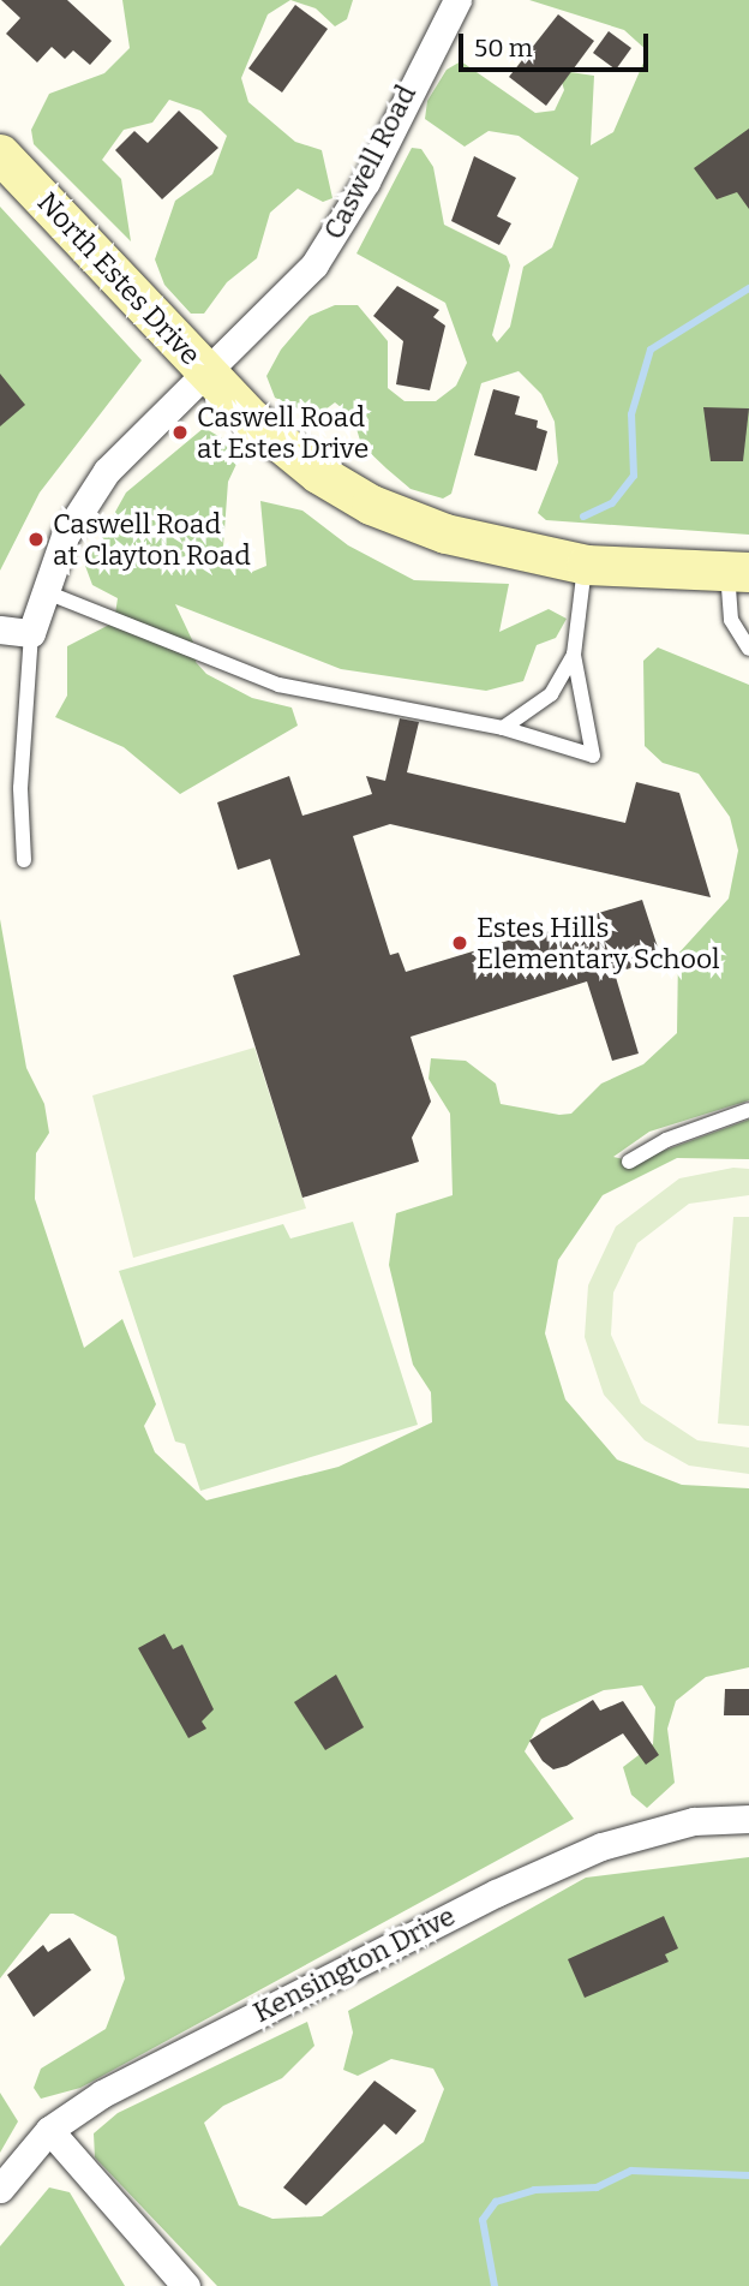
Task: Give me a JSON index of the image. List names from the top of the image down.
{
  "streets": {
    "main road": ["North Estes Drive"],
    "street": ["Caswell Road", "Kensington Drive"]
  },
  "crossings": [
    ["Caswell Road", "North Estes Drive"]
  ],
  "places": ["Caswell Road at Estes Drive", "Caswell Road at Clayton Road", "Estes Hills Elementary School"],
  "scale_bar": "50 m"
}
